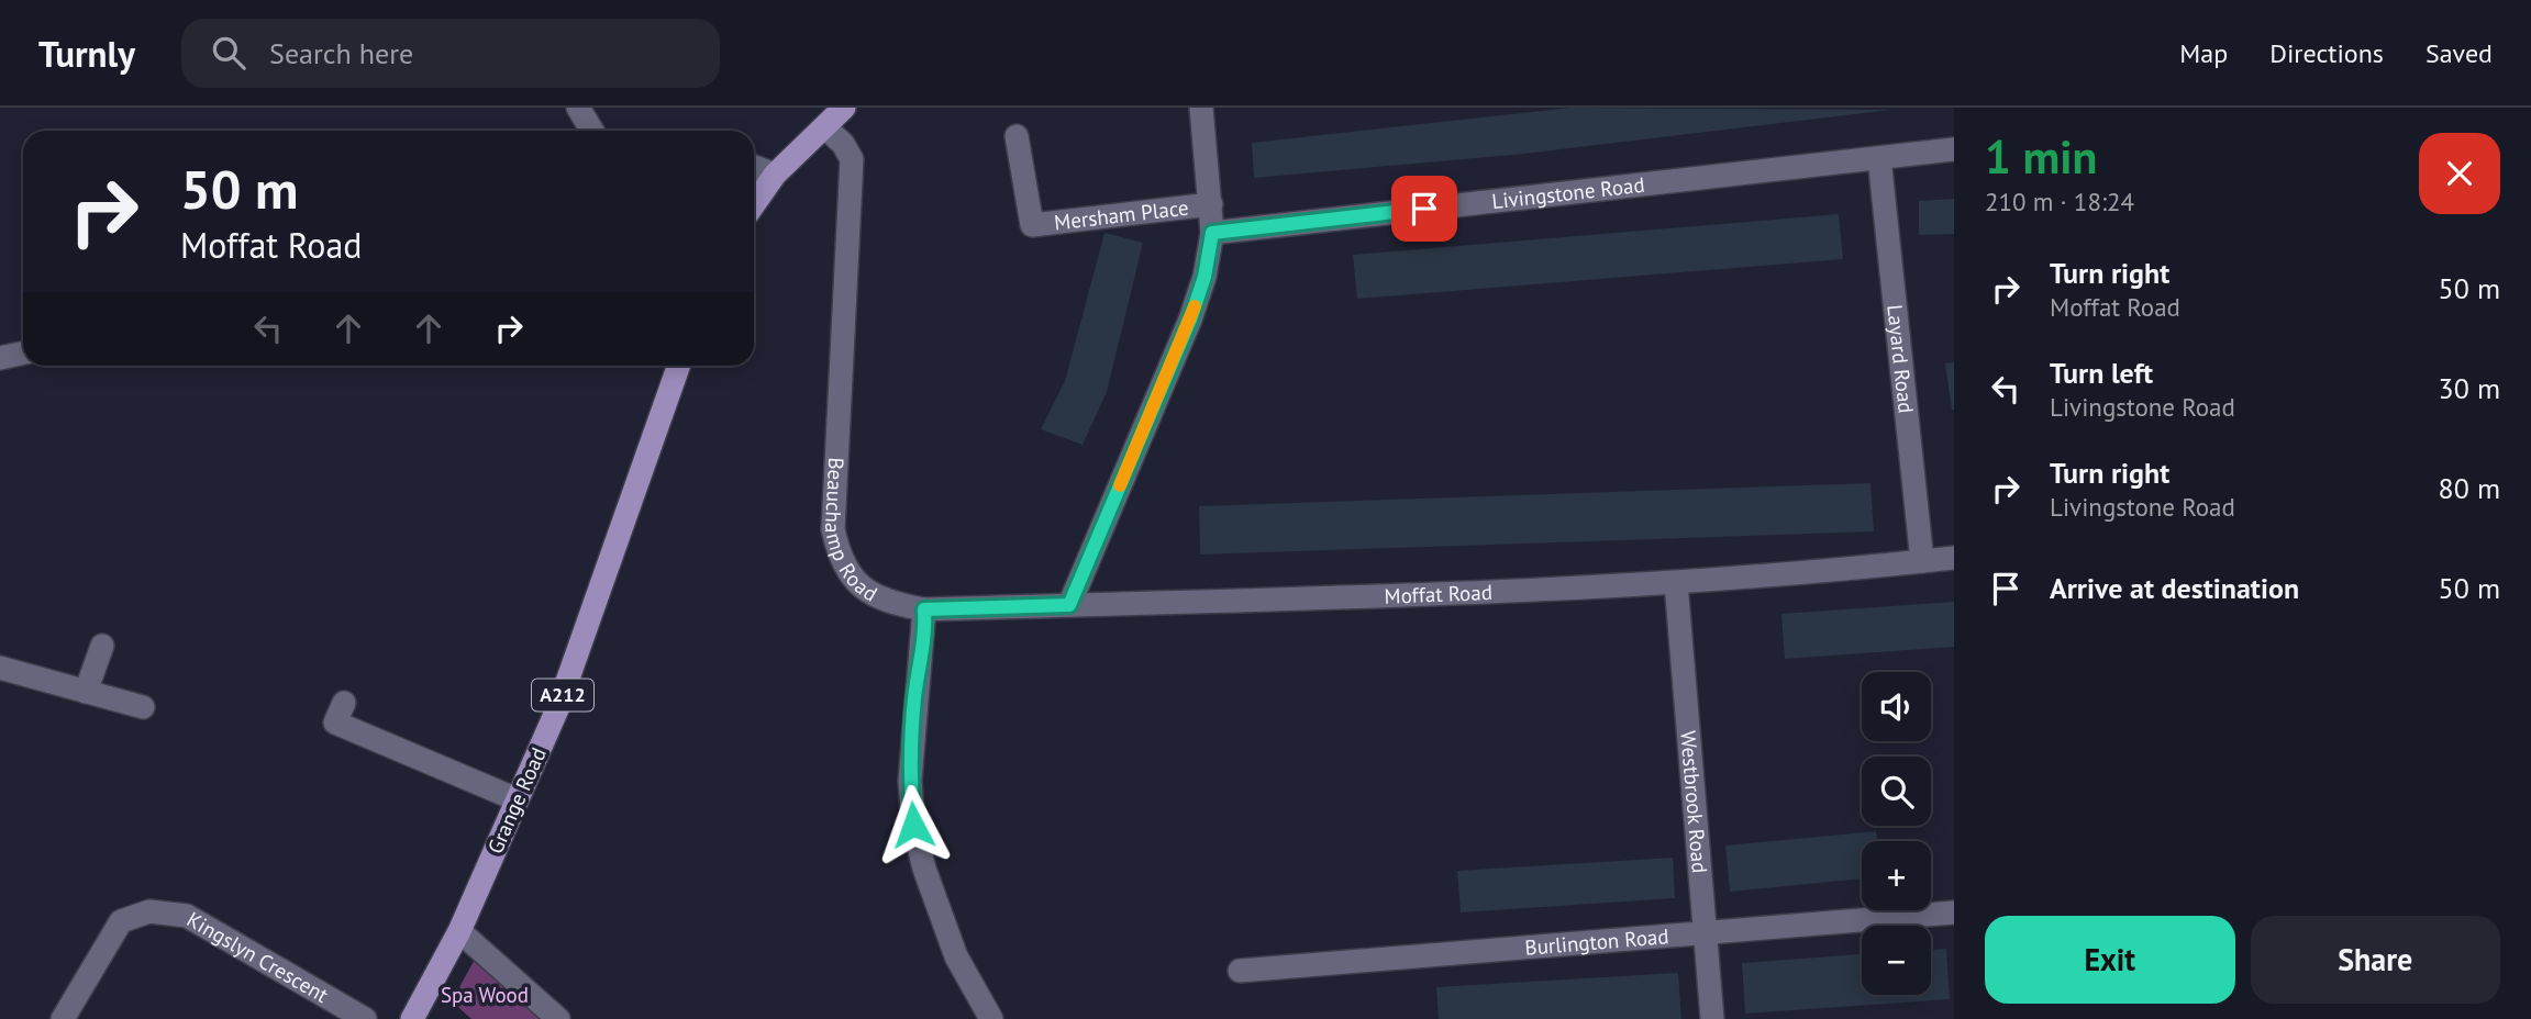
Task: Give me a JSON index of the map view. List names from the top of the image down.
{
  "streets": {
    "main road": ["A212", "Grange Road"],
    "street": [
      "Livingstone Road",
      "Mersham Place",
      "Layard Road",
      "Beauchamp Road",
      "Moffat Road",
      "Westbrook Road",
      "Burlington Road",
      "Kingslyn Crescent"
    ]
  },
  "crossings": [
    ["Livingstone Road", "Layard Road"],
    ["Layard Road", "Moffat Road"],
    ["Beauchamp Road", "Moffat Road"],
    ["Moffat Road", "Westbrook Road"],
    ["Westbrook Road", "Burlington Road"]
  ],
  "parks": ["Spa Wood"],
  "page": {
    "header": "Turnly",
    "search": "Search here",
    "nav": ["Map", "Directions", "Saved"],
    "heading": ["1 min", "210 m · 18:24"],
    "turn": ["50 m", "Moffat Road"],
    "list": [
      {
        "name": "Turn right",
        "note": "Moffat Road",
        "value": "50 m"
      },
      {
        "name": "Turn left",
        "note": "Livingstone Road",
        "value": "30 m"
      },
      {
        "name": "Turn right",
        "note": "Livingstone Road",
        "value": "80 m"
      },
      {
        "name": "Arrive at destination",
        "value": "50 m"
      }
    ],
    "map_buttons": ["+", "−"],
    "buttons": ["Exit", "Share"]
  }
}
